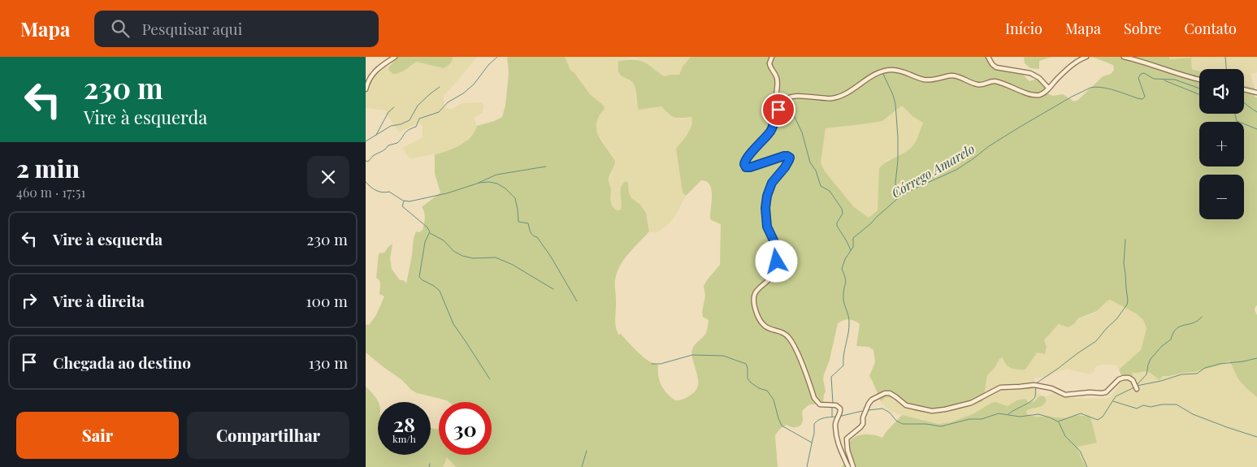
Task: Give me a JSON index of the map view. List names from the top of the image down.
{
  "water": ["Córrego Amarelo"],
  "page": {
    "header": "Mapa",
    "search": "Pesquisar aqui",
    "nav": [
      "Início",
      "Mapa",
      "Sobre",
      "Contato"
    ],
    "turn": ["230 m", "Vire à esquerda"],
    "map_buttons": ["+", "−"],
    "heading": ["2 min", "460 m · 17:51"],
    "list": [
      {
        "name": "Vire à esquerda",
        "value": "230 m"
      },
      {
        "name": "Vire à direita",
        "value": "100 m"
      },
      {
        "name": "Chegada ao destino",
        "value": "130 m"
      }
    ],
    "speed": "28 km/h",
    "limit": "30",
    "buttons": ["Sair", "Compartilhar"]
  }
}
